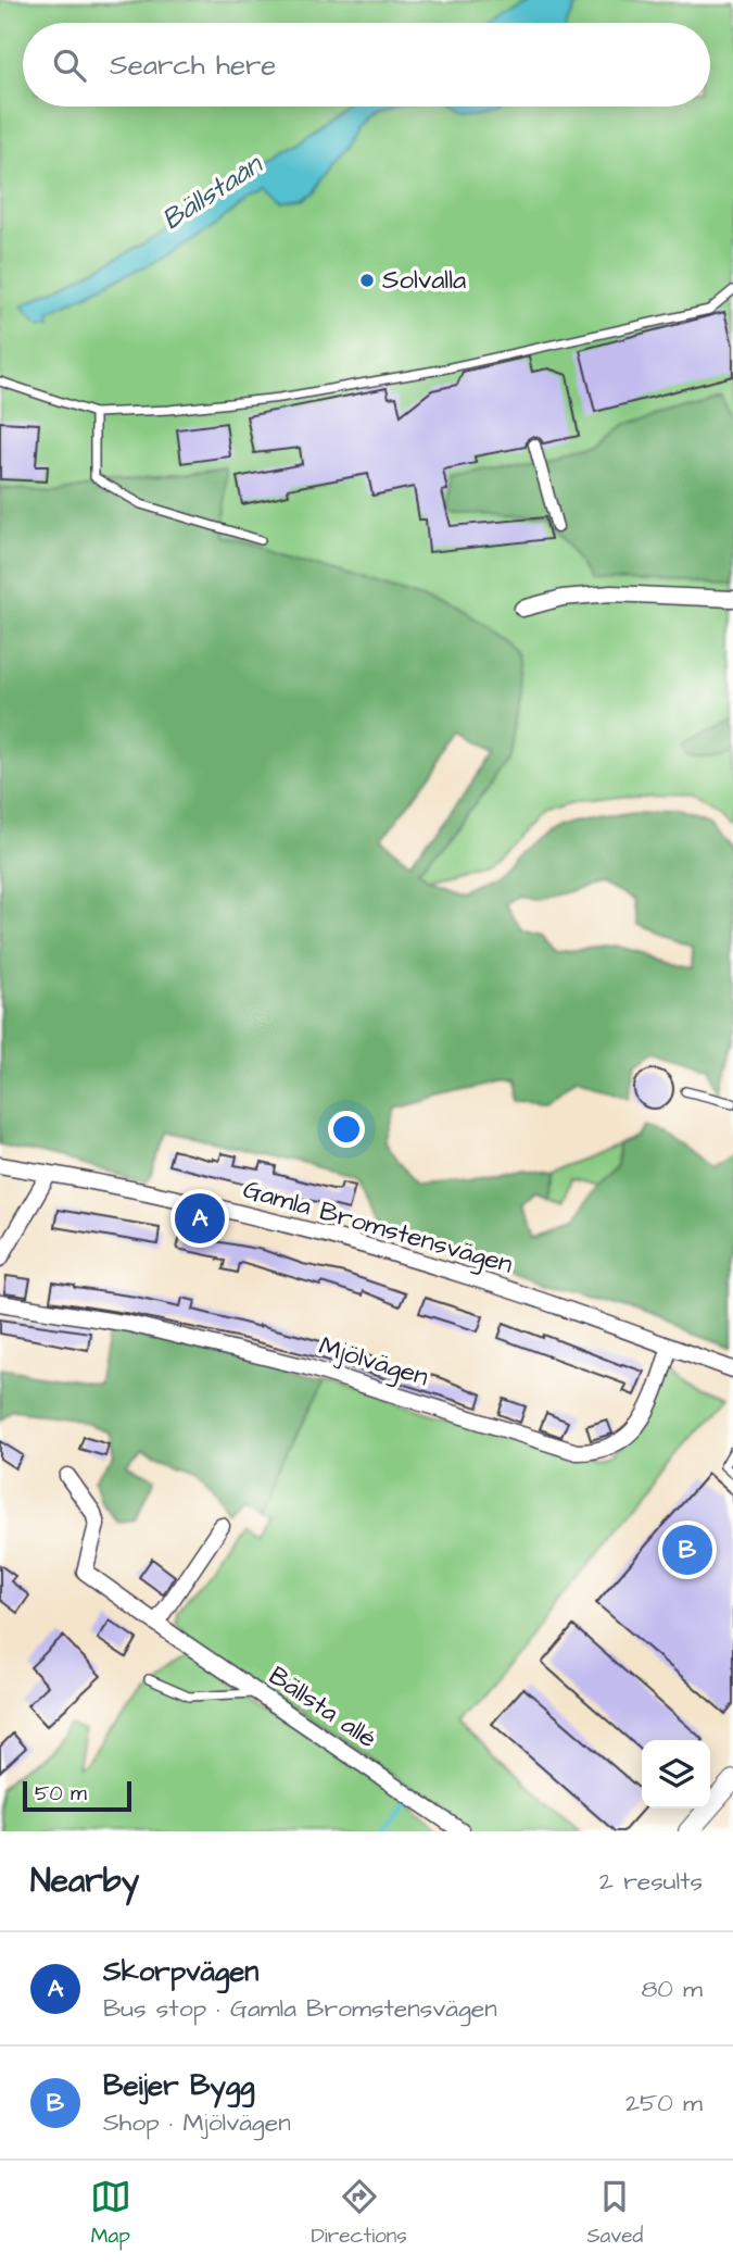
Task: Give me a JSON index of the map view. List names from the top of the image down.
{
  "streets": {
    "street": ["Gamla Bromstensvägen", "Mjölvägen", "Bällsta allé"]
  },
  "crossings": [
    ["Gamla Bromstensvägen", "Mjölvägen"]
  ],
  "water": ["Bällstaån"],
  "places": ["Solvalla"],
  "scale_bar": "50 m",
  "page": {
    "search": "Search here",
    "pins": ["A", "B"],
    "scale": "50 m",
    "heading": ["Nearby", "2 results"],
    "list": [
      {
        "mark": "A",
        "name": "Skorpvägen",
        "note": "Bus stop · Gamla Bromstensvägen",
        "value": "80 m"
      },
      {
        "mark": "B",
        "name": "Beijer Bygg",
        "note": "Shop · Mjölvägen",
        "value": "250 m"
      }
    ],
    "nav": ["Map", "Directions", "Saved"]
  }
}
